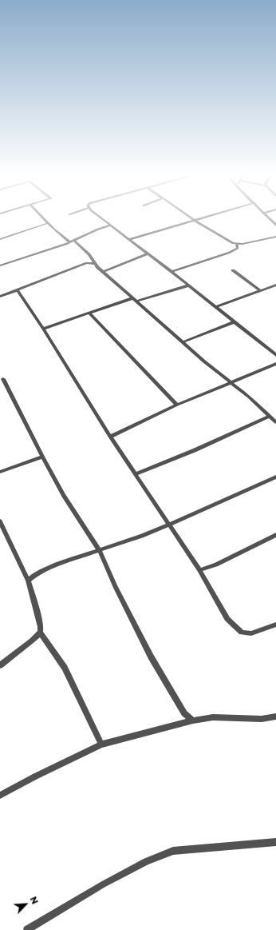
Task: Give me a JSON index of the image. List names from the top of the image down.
{
  "north": "top right"
}
